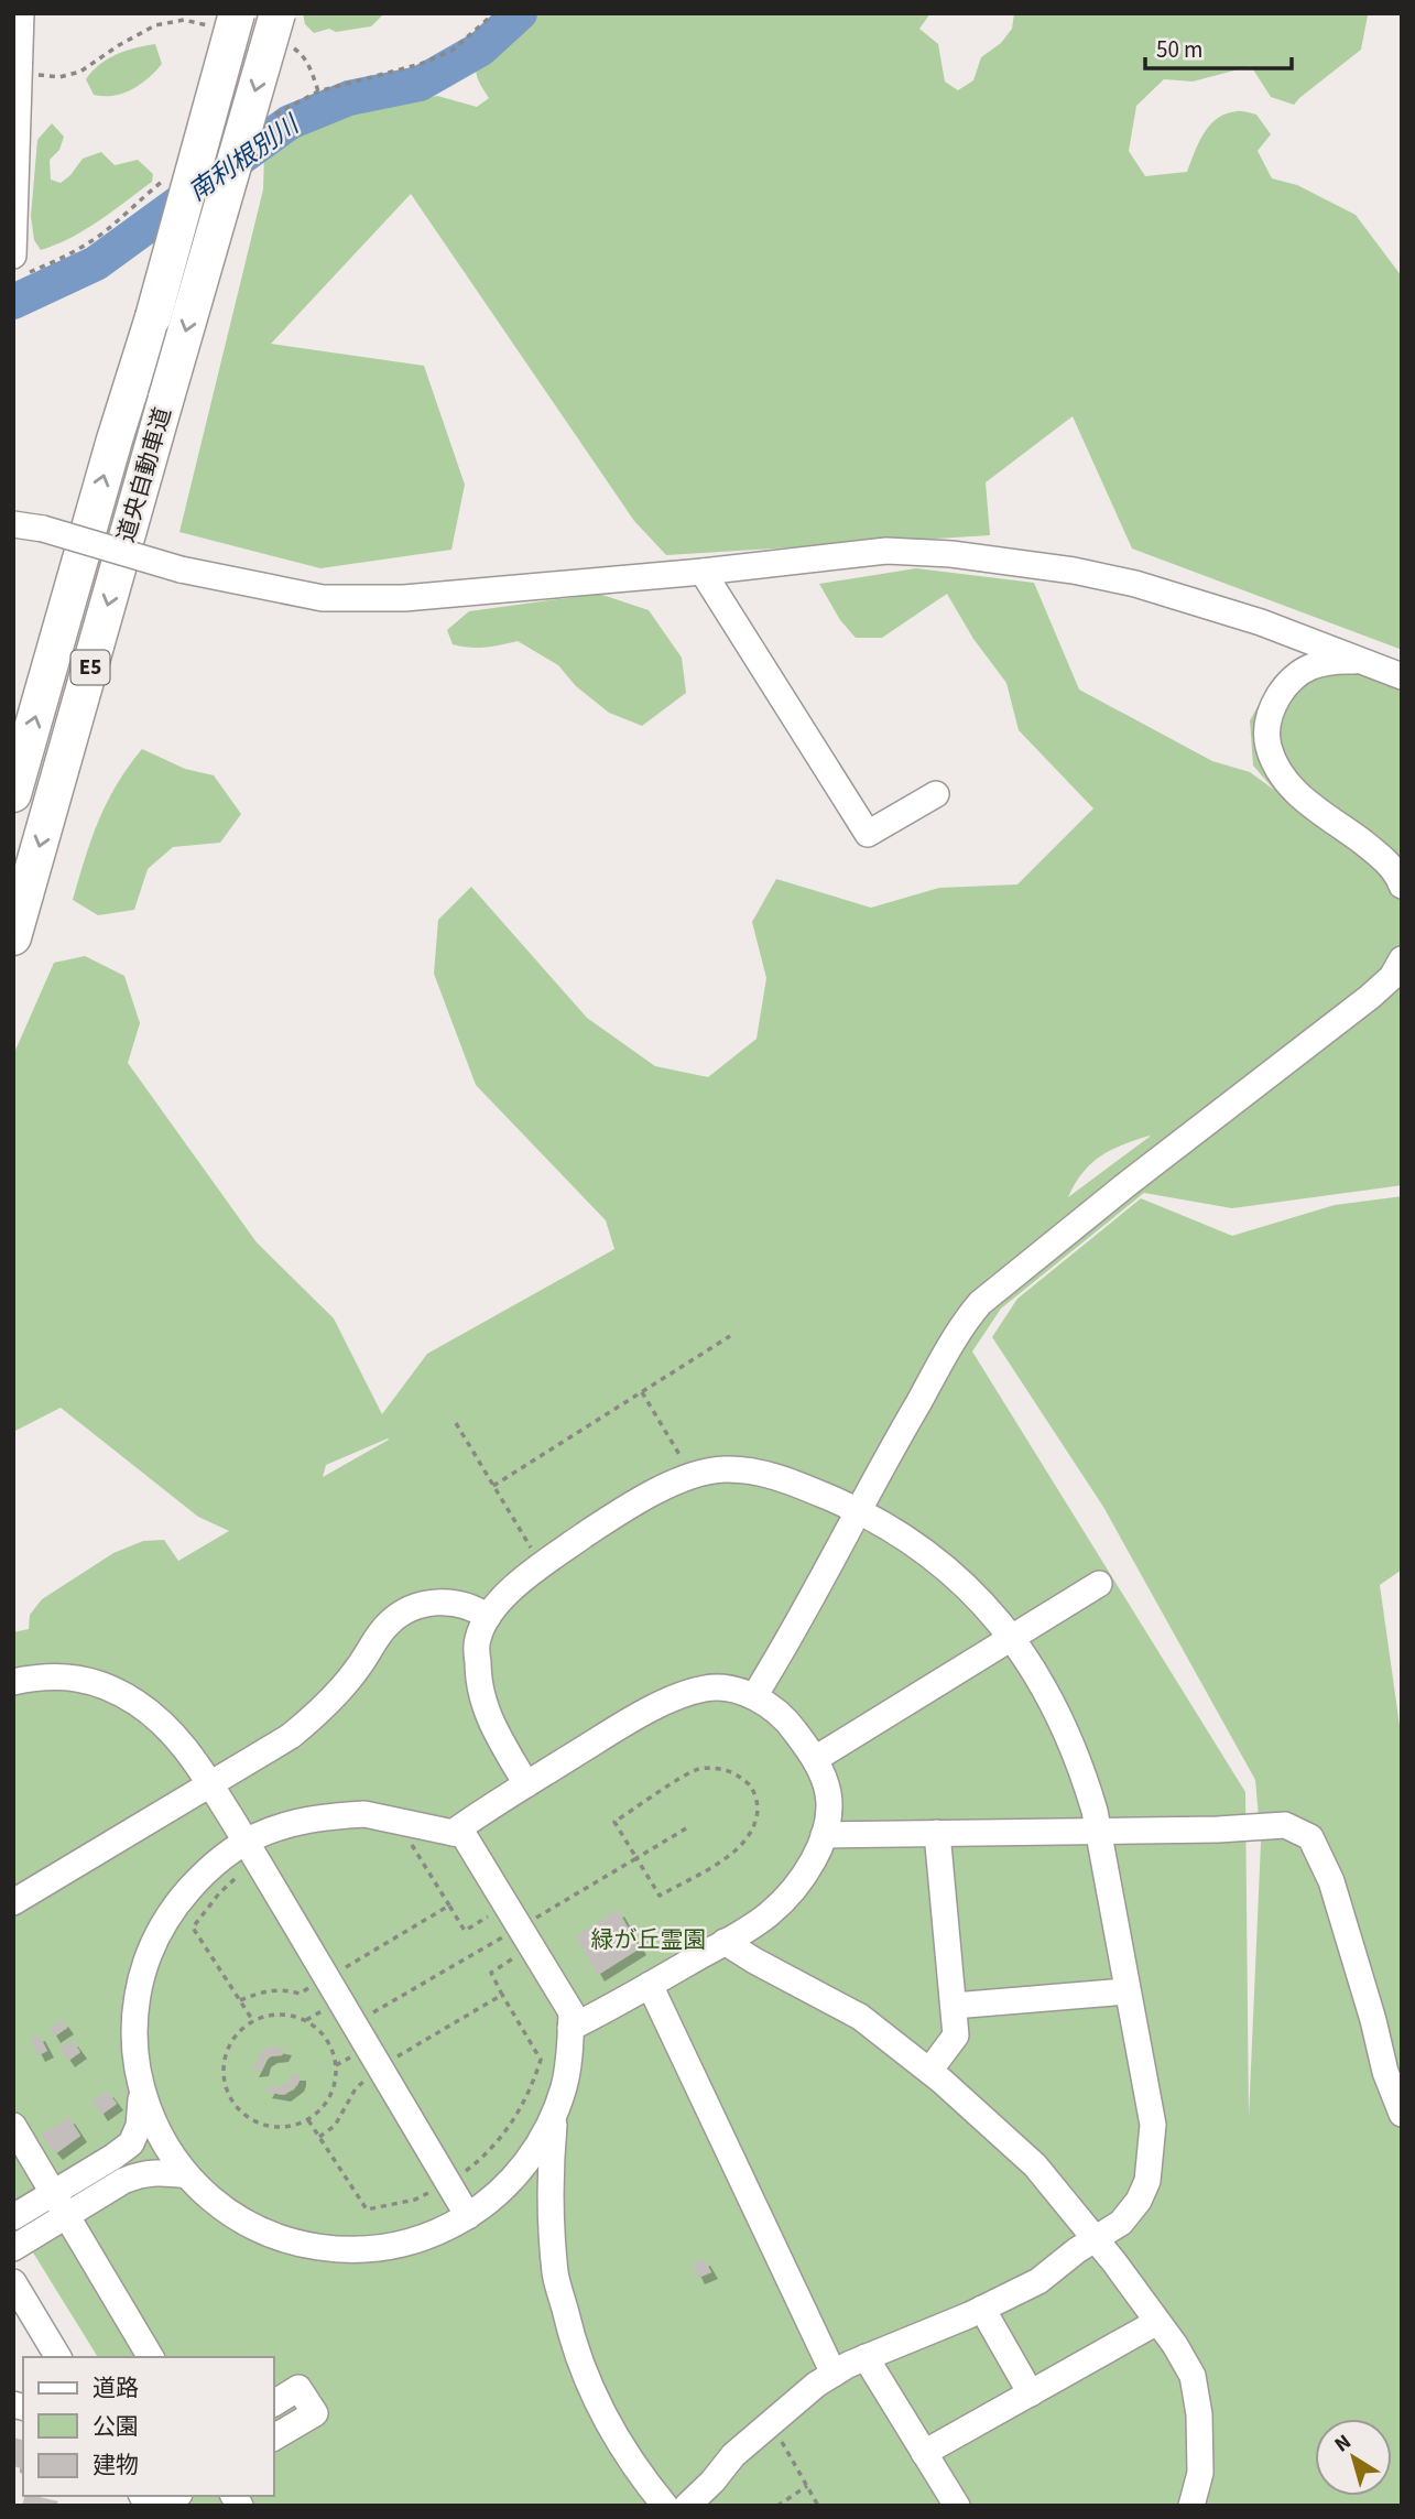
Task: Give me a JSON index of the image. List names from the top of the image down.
{
  "streets": {
    "highway": ["道央自動車道", "E5"]
  },
  "water": ["南利根別川"],
  "parks": ["緑が丘霊園"],
  "legend": ["道路", "公園", "建物"],
  "scale_bar": "50 m",
  "north": "top left"
}
